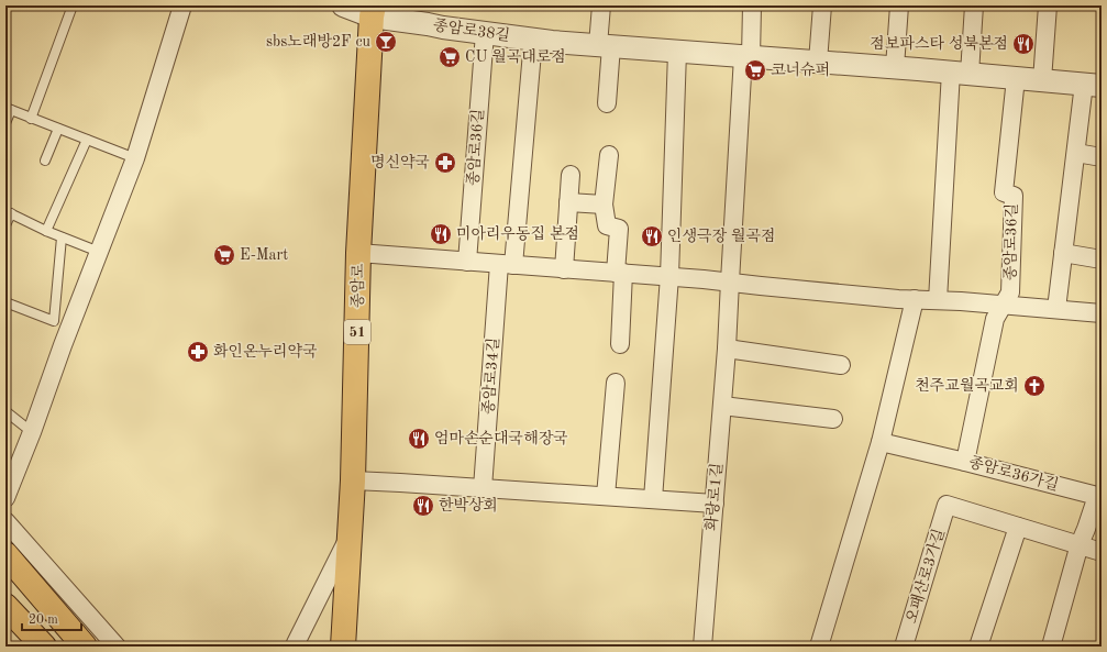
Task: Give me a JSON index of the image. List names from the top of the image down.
{
  "streets": {
    "main road": ["종암로", "51"],
    "street": [
      "종암로38길",
      "종암로36길",
      "종암로34길",
      "종암로36가길",
      "화랑로1길",
      "오패산로3가길"
    ]
  },
  "crossings": [
    ["종암로38길", "종암로36길"],
    ["종암로38길", "종암로"],
    ["종암로36길", "종암로36가길"]
  ],
  "places": {
    "bar": ["sbs노래방2F cu"],
    "restaurant": [
      "점보파스타 성북본점",
      "미아리우동집 본점",
      "인생극장 월곡점",
      "엄마손순대국해장국",
      "한박상회"
    ],
    "supermarket": ["CU 월곡대로점", "코너슈퍼", "E-Mart"],
    "pharmacy": ["명신약국", "화인온누리약국"],
    "church": ["천주교월곡교회"]
  },
  "scale_bar": "20 m"
}
